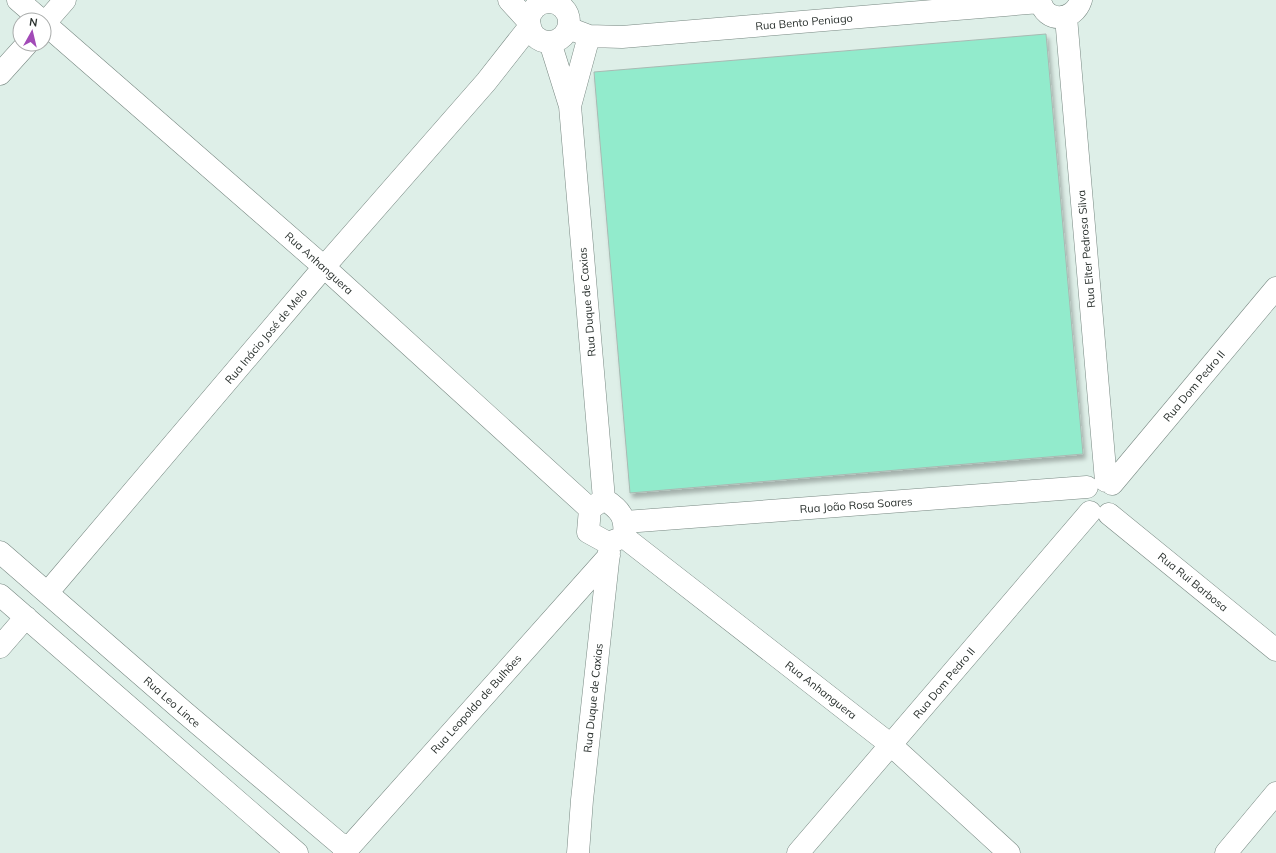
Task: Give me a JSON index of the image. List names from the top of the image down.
{
  "streets": {
    "street": [
      "Rua Bento Peniago",
      "Rua Elter Pedrosa Silva",
      "Rua Anhanguera",
      "Rua Duque de Caxias",
      "Rua Inácio José de Melo",
      "Rua Dom Pedro II",
      "Rua João Rosa Soares",
      "Rua Rui Barbosa",
      "Rua Leo Lince",
      "Rua Leopoldo de Bulhões"
    ]
  },
  "crossings": [
    ["Rua Bento Peniago", "Rua Duque de Caxias"],
    ["Rua Elter Pedrosa Silva", "Rua Dom Pedro II"],
    ["Rua Elter Pedrosa Silva", "Rua João Rosa Soares"],
    ["Rua Elter Pedrosa Silva", "Rua Rui Barbosa"],
    ["Rua Anhanguera", "Rua Duque de Caxias"],
    ["Rua Anhanguera", "Rua Inácio José de Melo"],
    ["Rua Anhanguera", "Rua Dom Pedro II"],
    ["Rua Anhanguera", "Rua João Rosa Soares"],
    ["Rua Anhanguera", "Rua Leopoldo de Bulhões"],
    ["Rua Duque de Caxias", "Rua Inácio José de Melo"],
    ["Rua Duque de Caxias", "Rua João Rosa Soares"],
    ["Rua Duque de Caxias", "Rua Leopoldo de Bulhões"],
    ["Rua Inácio José de Melo", "Rua Leo Lince"],
    ["Rua Dom Pedro II", "Rua João Rosa Soares"],
    ["Rua Dom Pedro II", "Rua Rui Barbosa"],
    ["Rua João Rosa Soares", "Rua Rui Barbosa"],
    ["Rua João Rosa Soares", "Rua Leopoldo de Bulhões"],
    ["Rua Leo Lince", "Rua Leopoldo de Bulhões"]
  ],
  "north": "top"
}
